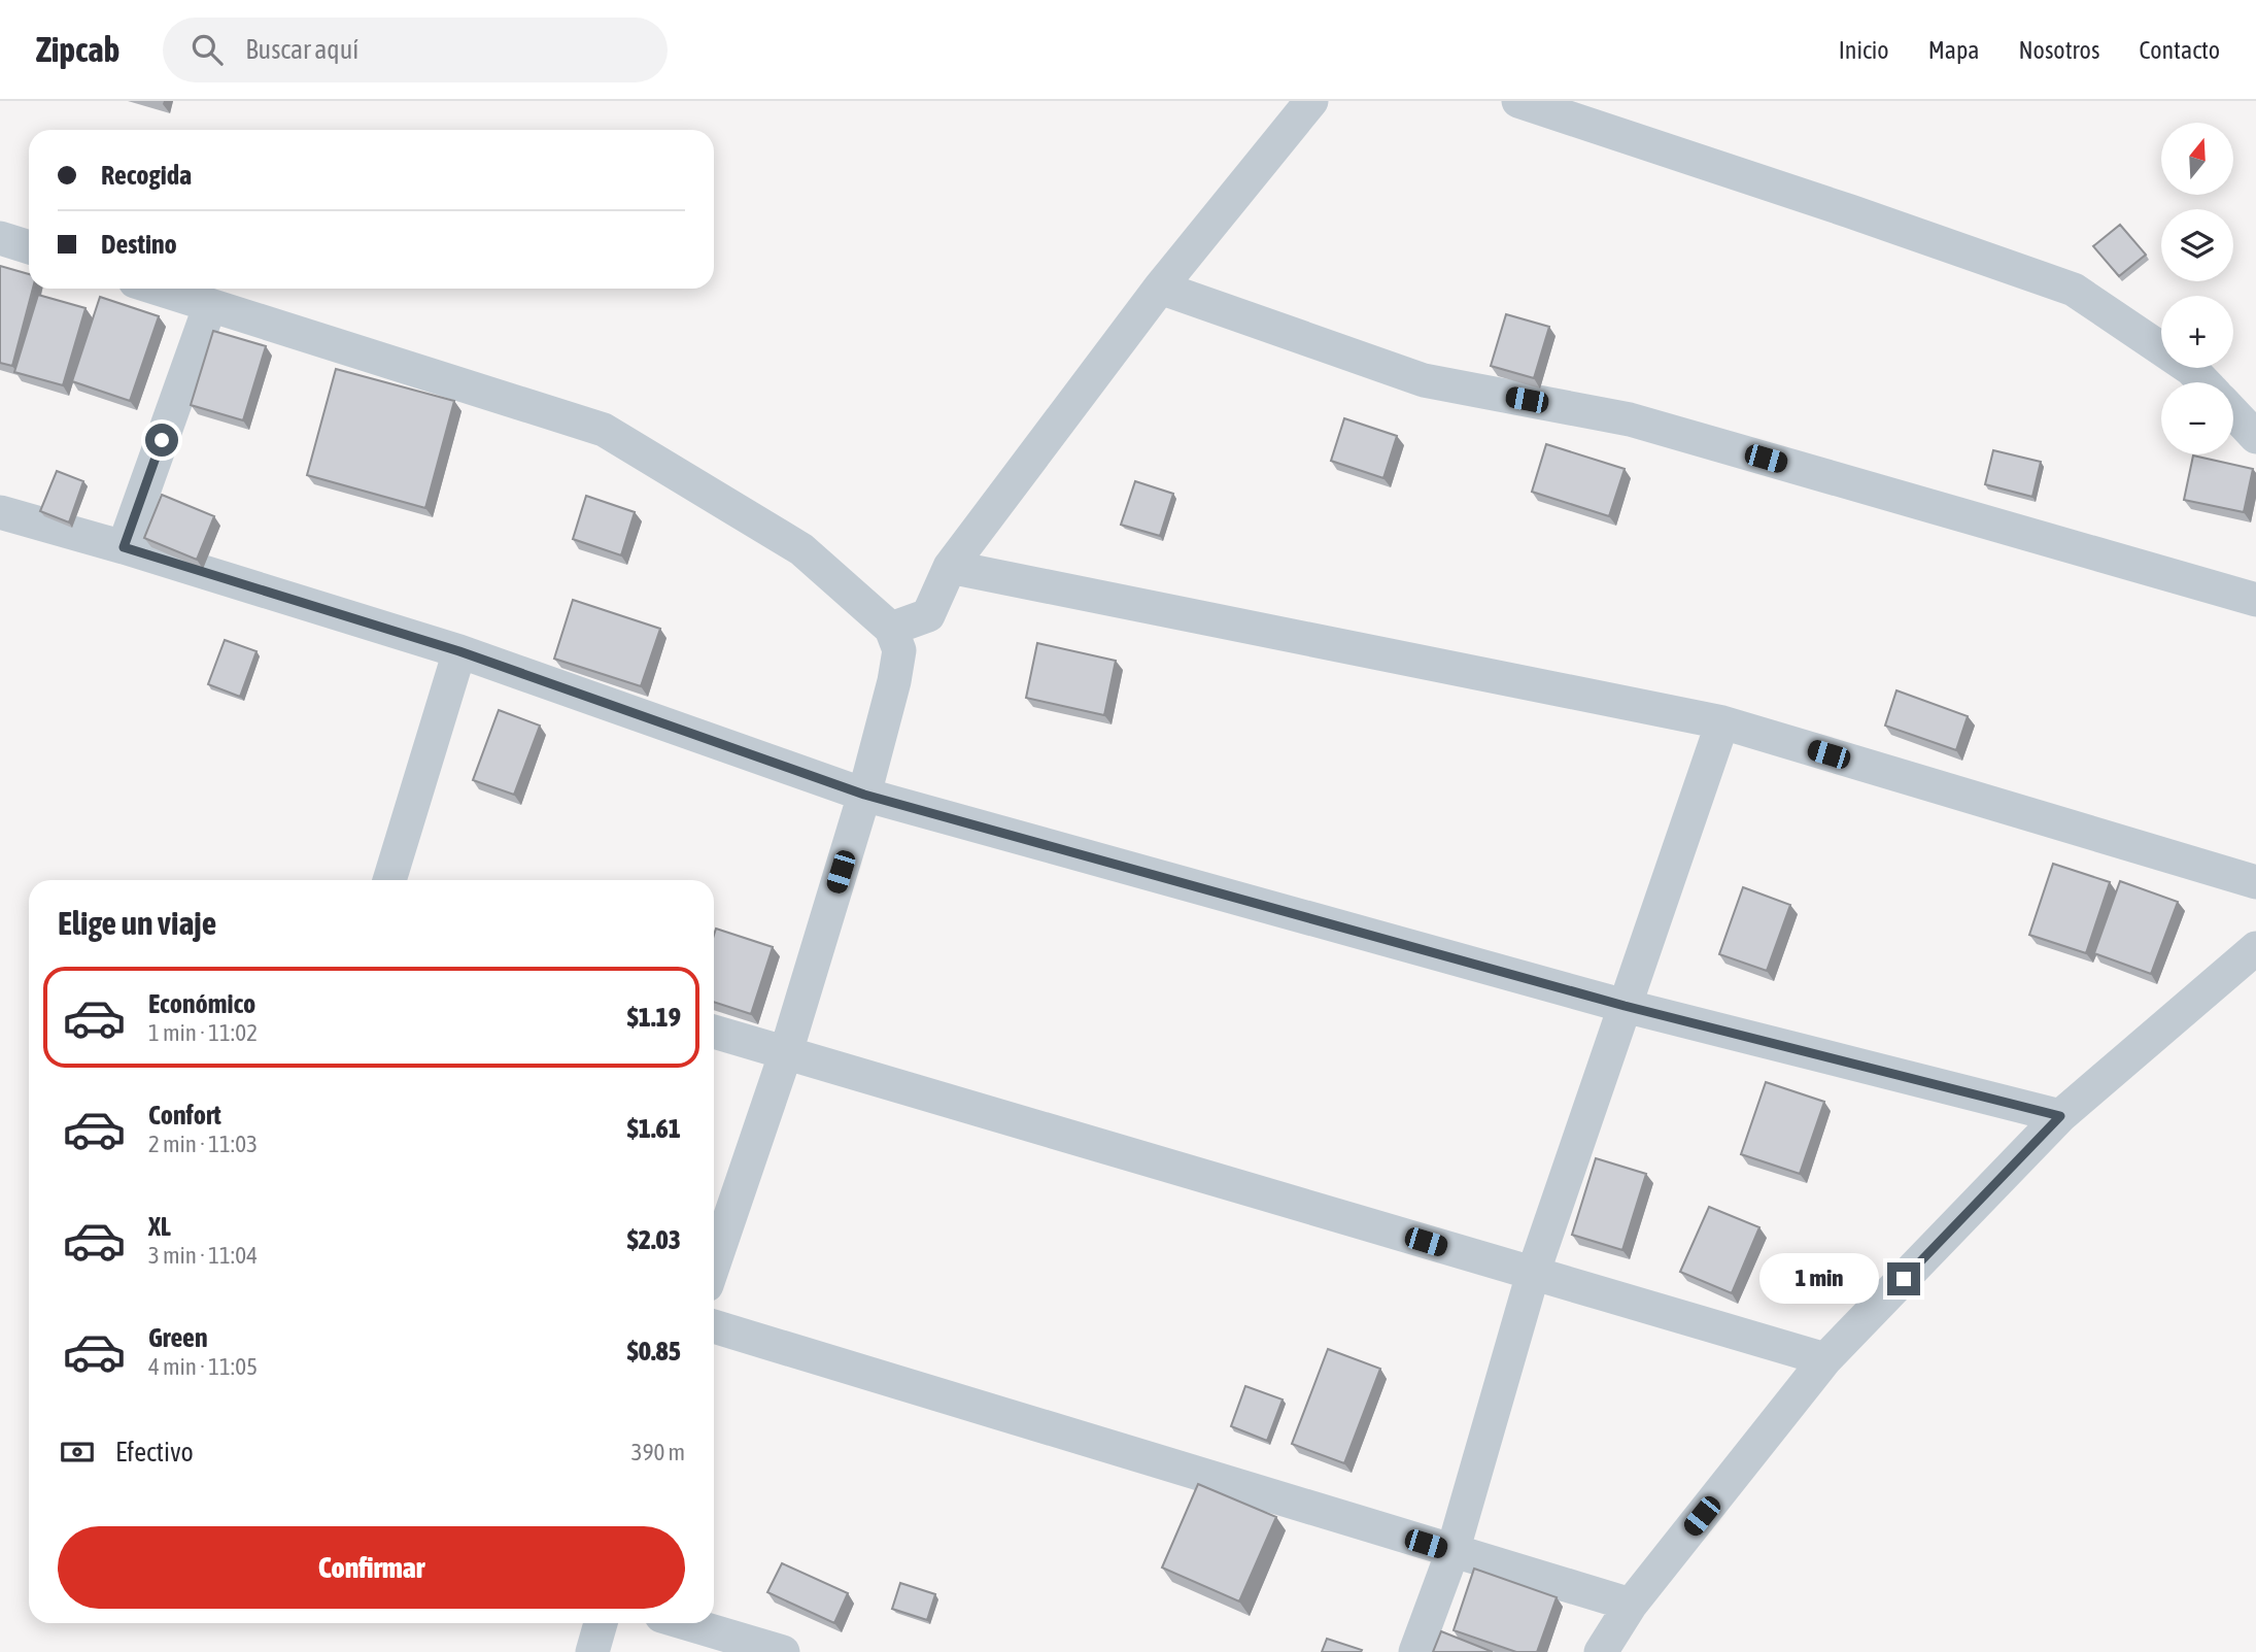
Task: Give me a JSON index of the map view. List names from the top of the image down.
{
  "north": "top",
  "page": {
    "header": "Zipcab",
    "search": "Buscar aquí",
    "nav": [
      "Inicio",
      "Mapa",
      "Nosotros",
      "Contacto"
    ],
    "map_buttons": ["+", "−"],
    "banner": ["Recogida", "Destino"],
    "heading": "Elige un viaje",
    "list": [
      {
        "name": "Económico",
        "note": "1 min · 11:02",
        "value": "$1.19"
      },
      {
        "name": "Confort",
        "note": "2 min · 11:03",
        "value": "$1.61"
      },
      {
        "name": "XL",
        "note": "3 min · 11:04",
        "value": "$2.03"
      },
      {
        "name": "Green",
        "note": "4 min · 11:05",
        "value": "$0.85"
      }
    ],
    "bubble": "1 min",
    "pay": ["Efectivo", "390 m"],
    "buttons": "Confirmar"
  }
}
